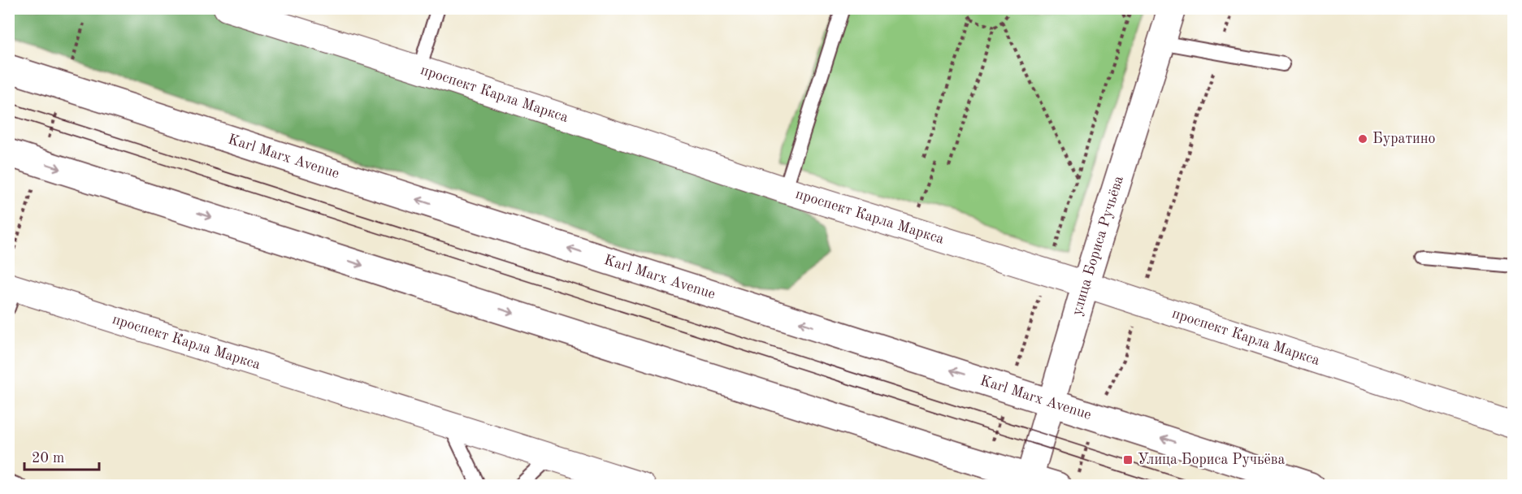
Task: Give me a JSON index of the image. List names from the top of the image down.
{
  "streets": {
    "main road": ["Karl Marx Avenue", "улица Бориса Ручьёва"],
    "street": ["проспект Карла Маркса"]
  },
  "crossings": [
    ["проспект Карла Маркса", "улица Бориса Ручьёва"],
    ["Karl Marx Avenue", "улица Бориса Ручьёва"]
  ],
  "places": {
    "other": ["Буратино"],
    "transit": ["Улица Бориса Ручьёва"]
  },
  "scale_bar": "20 m"
}
